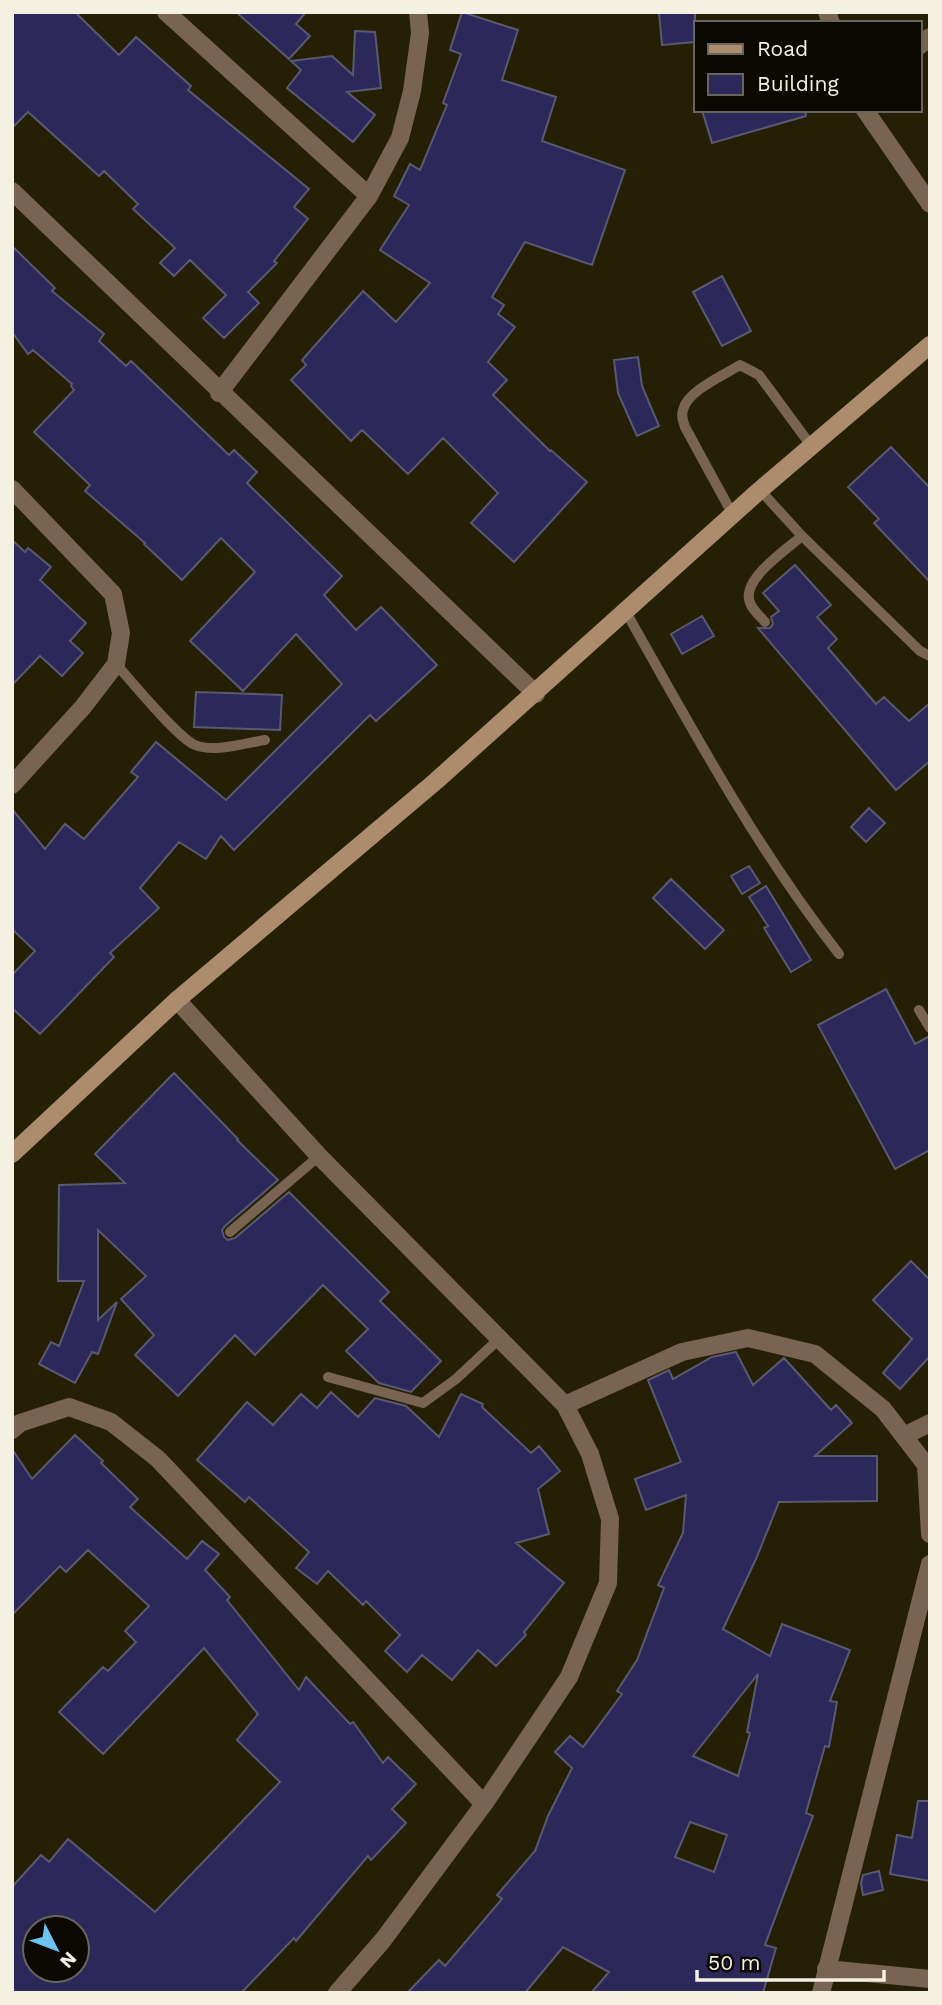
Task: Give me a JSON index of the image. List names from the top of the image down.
{
  "legend": ["Road", "Building"],
  "scale_bar": "50 m",
  "north": "bottom right"
}
